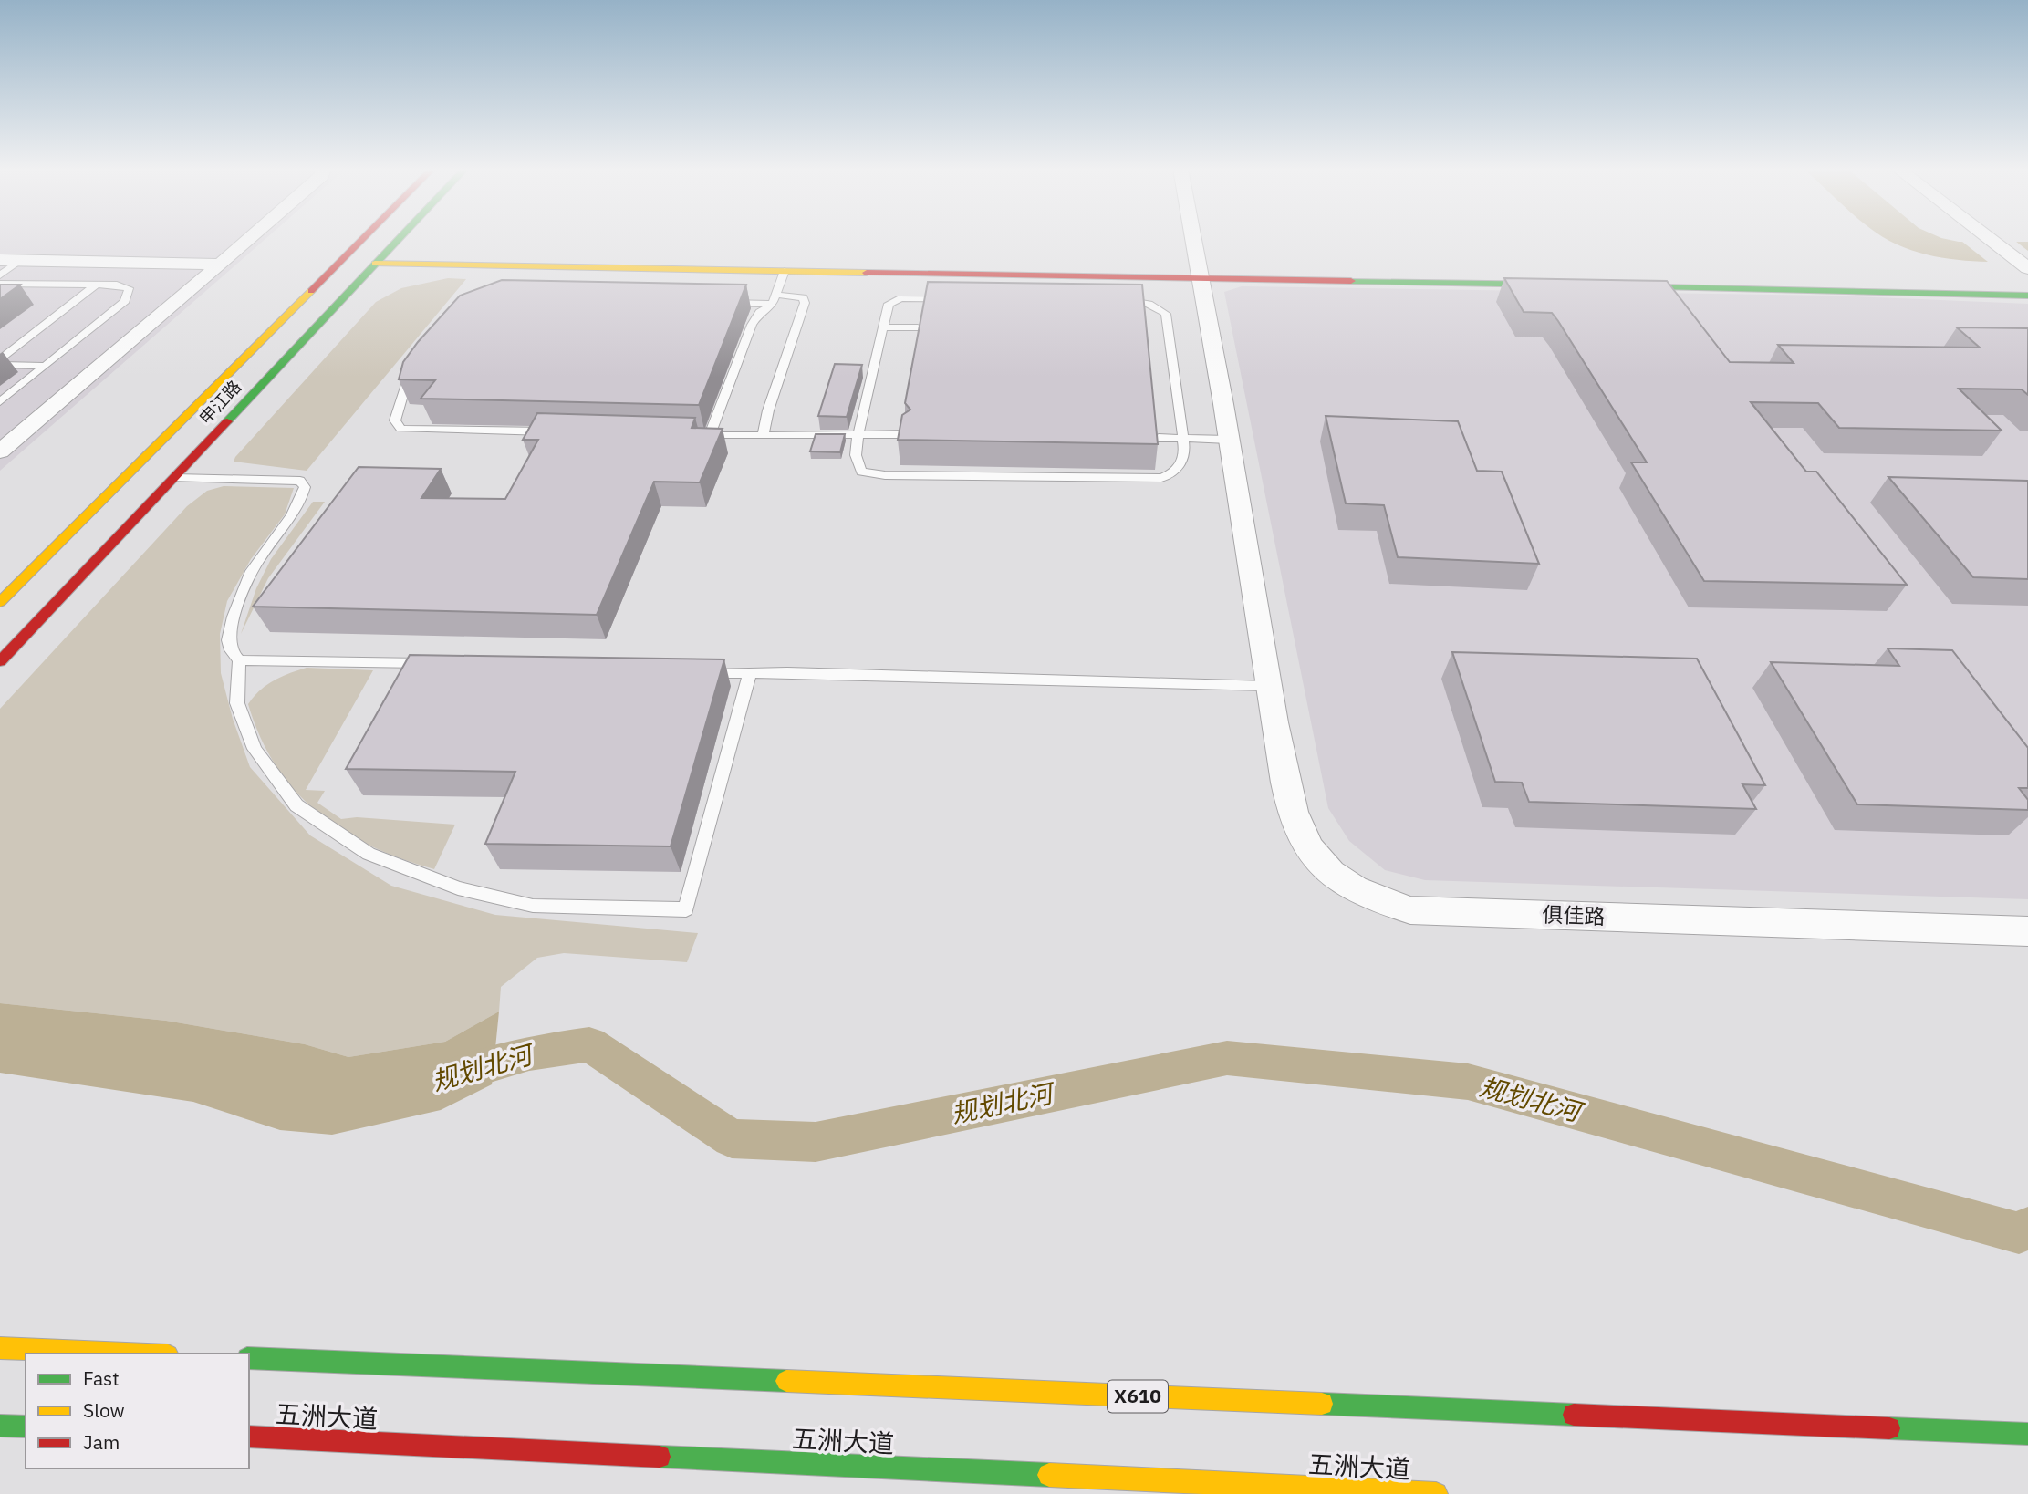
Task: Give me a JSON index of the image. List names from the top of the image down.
{
  "streets": {
    "main road": ["申江路", "X610", "五洲大道"],
    "street": ["俱佳路"]
  },
  "water": ["规划北河"],
  "legend": ["Fast", "Slow", "Jam"]
}
